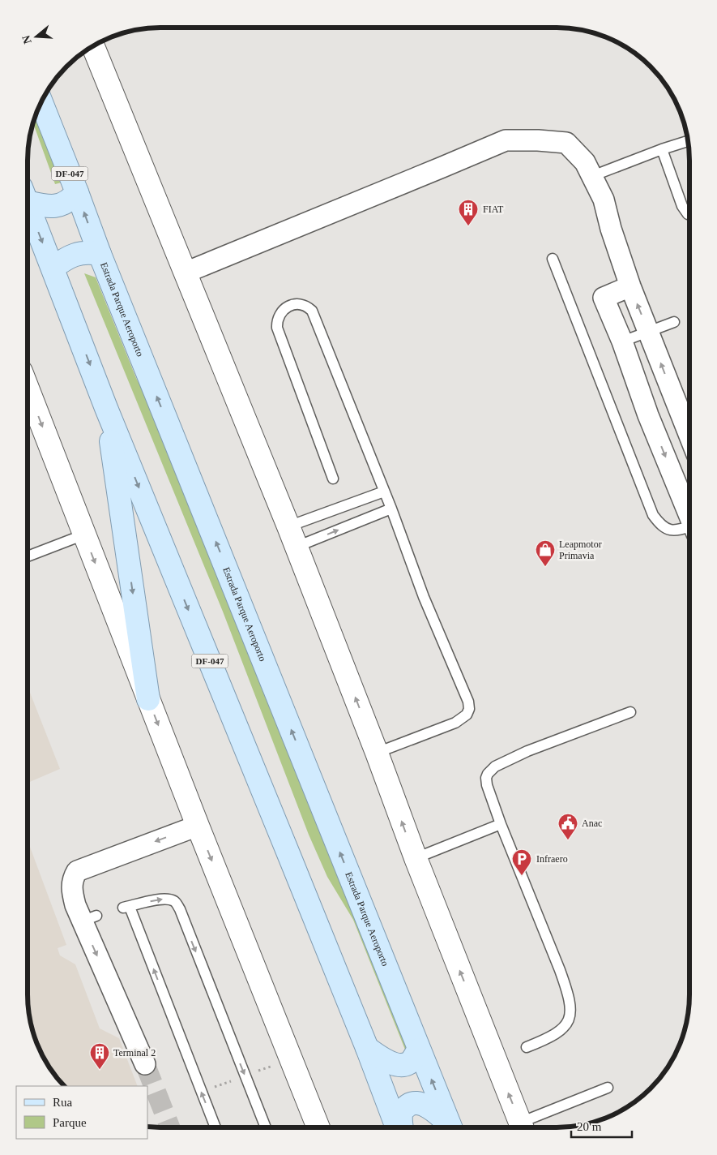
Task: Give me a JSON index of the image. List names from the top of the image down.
{
  "streets": {
    "main road": ["DF-047", "Estrada Parque Aeroporto"]
  },
  "places": {
    "building": ["FIAT", "Terminal 2"],
    "shop": ["Leapmotor Primavia"],
    "public building": ["Anac"],
    "parking": ["Infraero"]
  },
  "legend": ["Rua", "Parque"],
  "scale_bar": "20 m",
  "north": "left"
}
